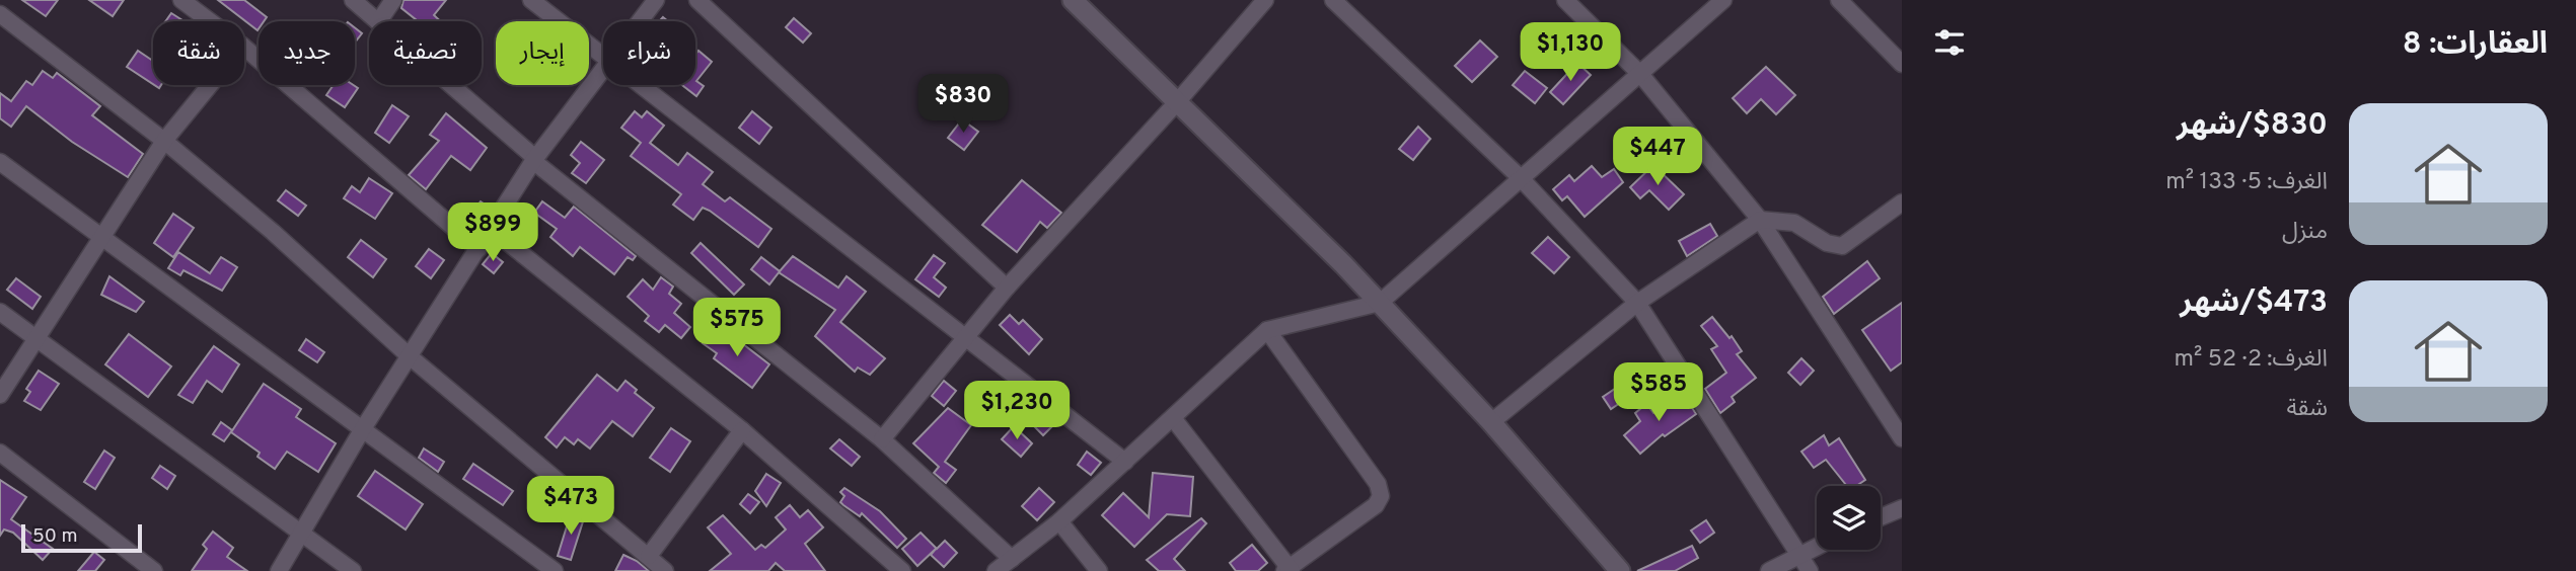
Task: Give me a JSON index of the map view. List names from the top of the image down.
{
  "scale_bar": "50 m",
  "page": {
    "heading": "العقارات: 8",
    "chip": [
      "شراء",
      "إيجار",
      "تصفية",
      "جديد",
      "شقة"
    ],
    "price": [
      "$1,130",
      "$830",
      "$447",
      "$899",
      "$575",
      "$585",
      "$1,230",
      "$473"
    ],
    "list": [
      {
        "name": "$830/شهر",
        "note": "الغرف: 5 · 133 m² · منزل"
      },
      {
        "name": "$473/شهر",
        "note": "الغرف: 2 · 52 m² · شقة"
      }
    ],
    "scale": "50 m"
  }
}
